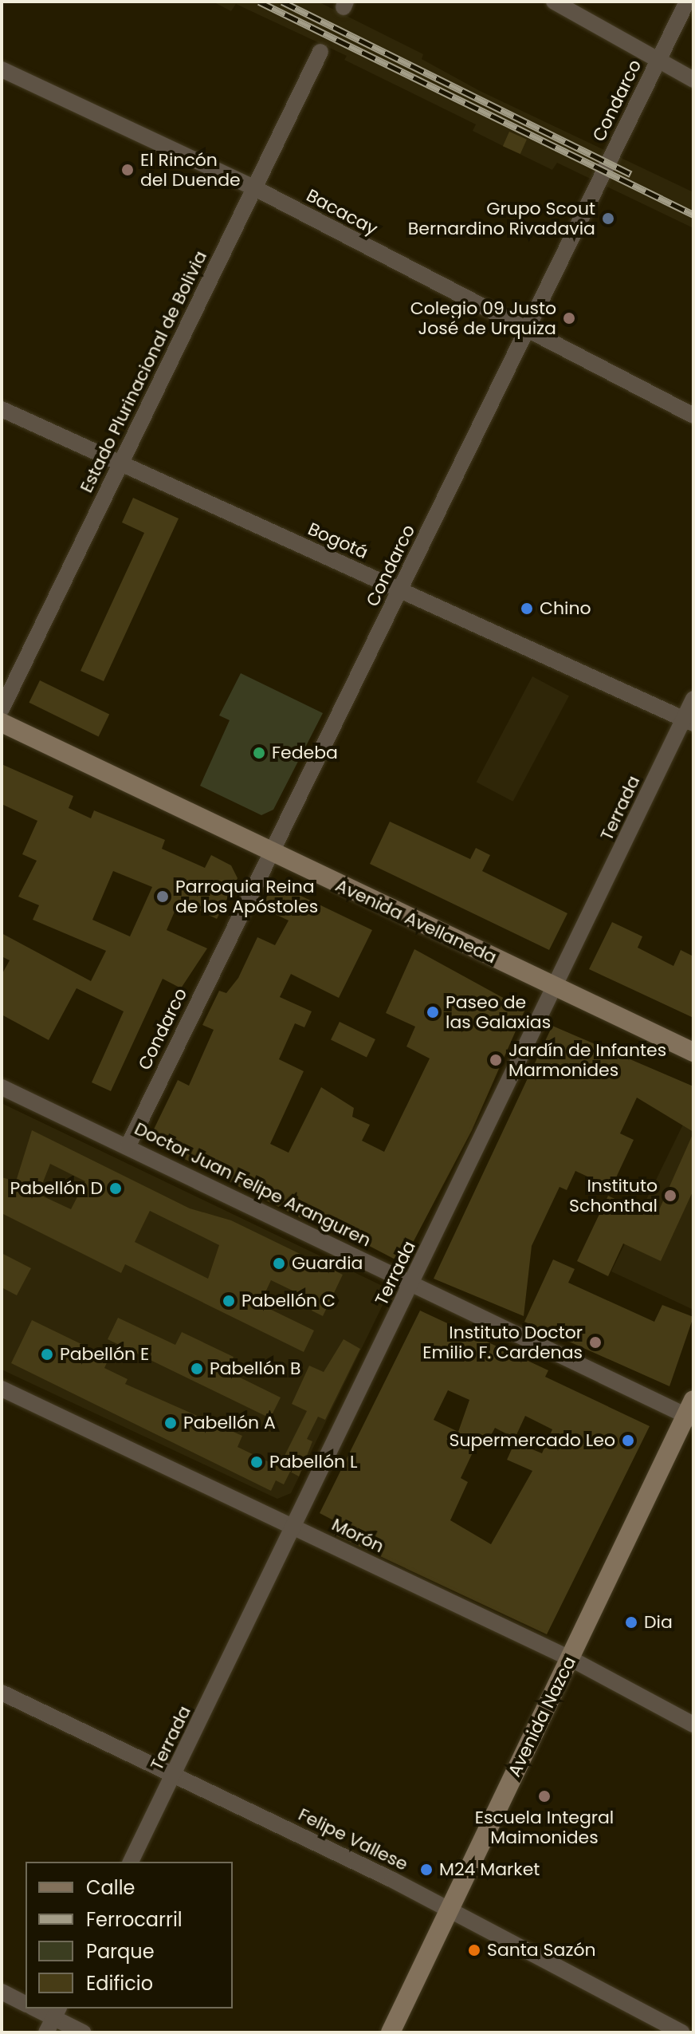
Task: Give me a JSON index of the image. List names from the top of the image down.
{
  "streets": {
    "main road": ["Avenida Avellaneda", "Avenida Nazca"],
    "street": [
      "Condarco",
      "Bacacay",
      "Estado Plurinacional de Bolivia",
      "Bogotá",
      "Terrada",
      "Doctor Juan Felipe Aranguren",
      "Morón",
      "Felipe Vallese"
    ]
  },
  "crossings": [
    ["Condarco", "Bacacay"],
    ["Condarco", "Bogotá"],
    ["Condarco", "Avenida Avellaneda"],
    ["Condarco", "Doctor Juan Felipe Aranguren"],
    ["Bacacay", "Estado Plurinacional de Bolivia"],
    ["Estado Plurinacional de Bolivia", "Bogotá"],
    ["Bogotá", "Terrada"],
    ["Terrada", "Avenida Avellaneda"],
    ["Terrada", "Doctor Juan Felipe Aranguren"],
    ["Terrada", "Morón"],
    ["Terrada", "Felipe Vallese"],
    ["Doctor Juan Felipe Aranguren", "Avenida Nazca"],
    ["Morón", "Avenida Nazca"],
    ["Avenida Nazca", "Felipe Vallese"]
  ],
  "places": [
    "El Rincón del Duende",
    "Grupo Scout Bernardino Rivadavia",
    "Colegio 09 Justo José de Urquiza",
    "Chino",
    "Fedeba",
    "Parroquia Reina de los Apóstoles",
    "Paseo de las Galaxias",
    "Jardín de Infantes Marmonides",
    "Pabellón D",
    "Instituto Schonthal",
    "Guardia",
    "Pabellón C",
    "Instituto Doctor Emilio F. Cardenas",
    "Pabellón E",
    "Pabellón B",
    "Pabellón A",
    "Supermercado Leo",
    "Pabellón L",
    "Dia",
    "Escuela Integral Maimonides",
    "M24 Market",
    "Santa Sazón"
  ],
  "legend": [
    "Calle",
    "Ferrocarril",
    "Parque",
    "Edificio"
  ]
}
